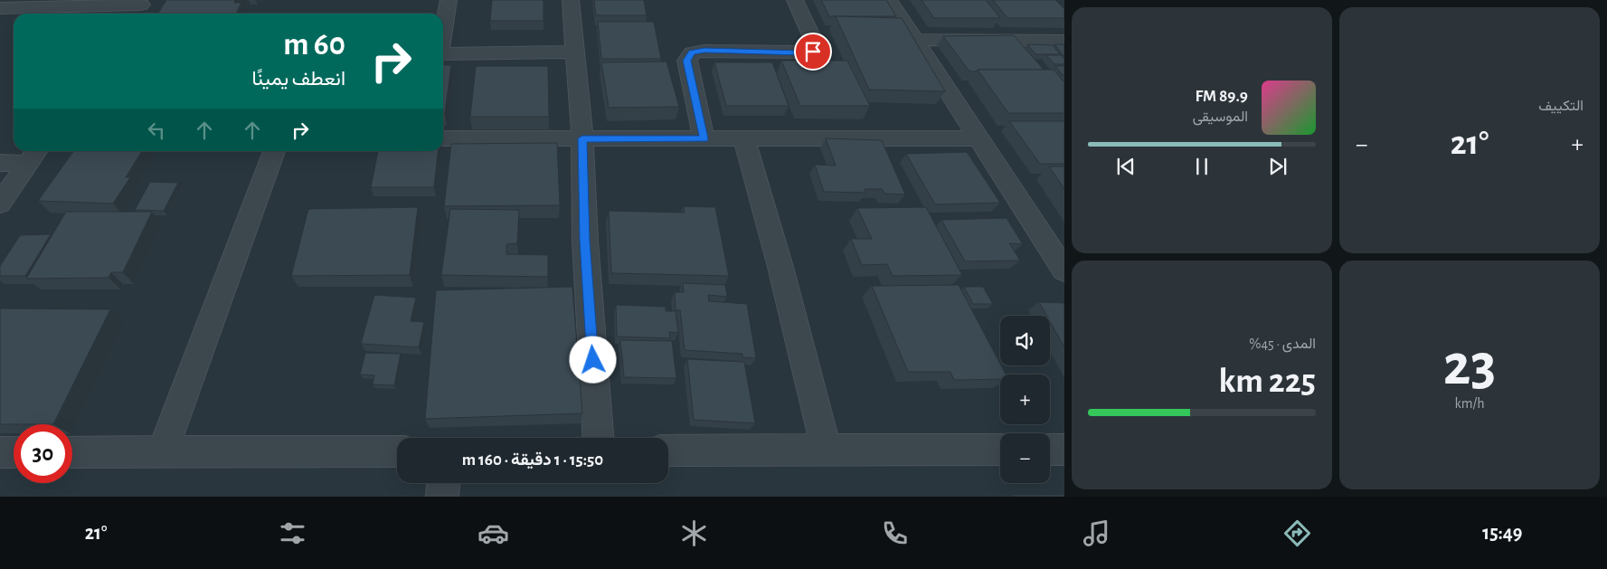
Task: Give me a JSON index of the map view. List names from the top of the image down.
{
  "page": {
    "tile": [
      "التكييف",
      ["23", "km/h"],
      ["المدى · 45%", "225 km"]
    ],
    "turn": ["60 m", "انعطف يمينًا"],
    "song": ["89.9 FM", "الموسيقى"],
    "heat": ["−", "21°", "+"],
    "map_buttons": ["+", "−"],
    "limit": "30",
    "trip": "15:50 · 1 دقيقة · 160 m",
    "tabs": ["15:49", "21°"]
  }
}
